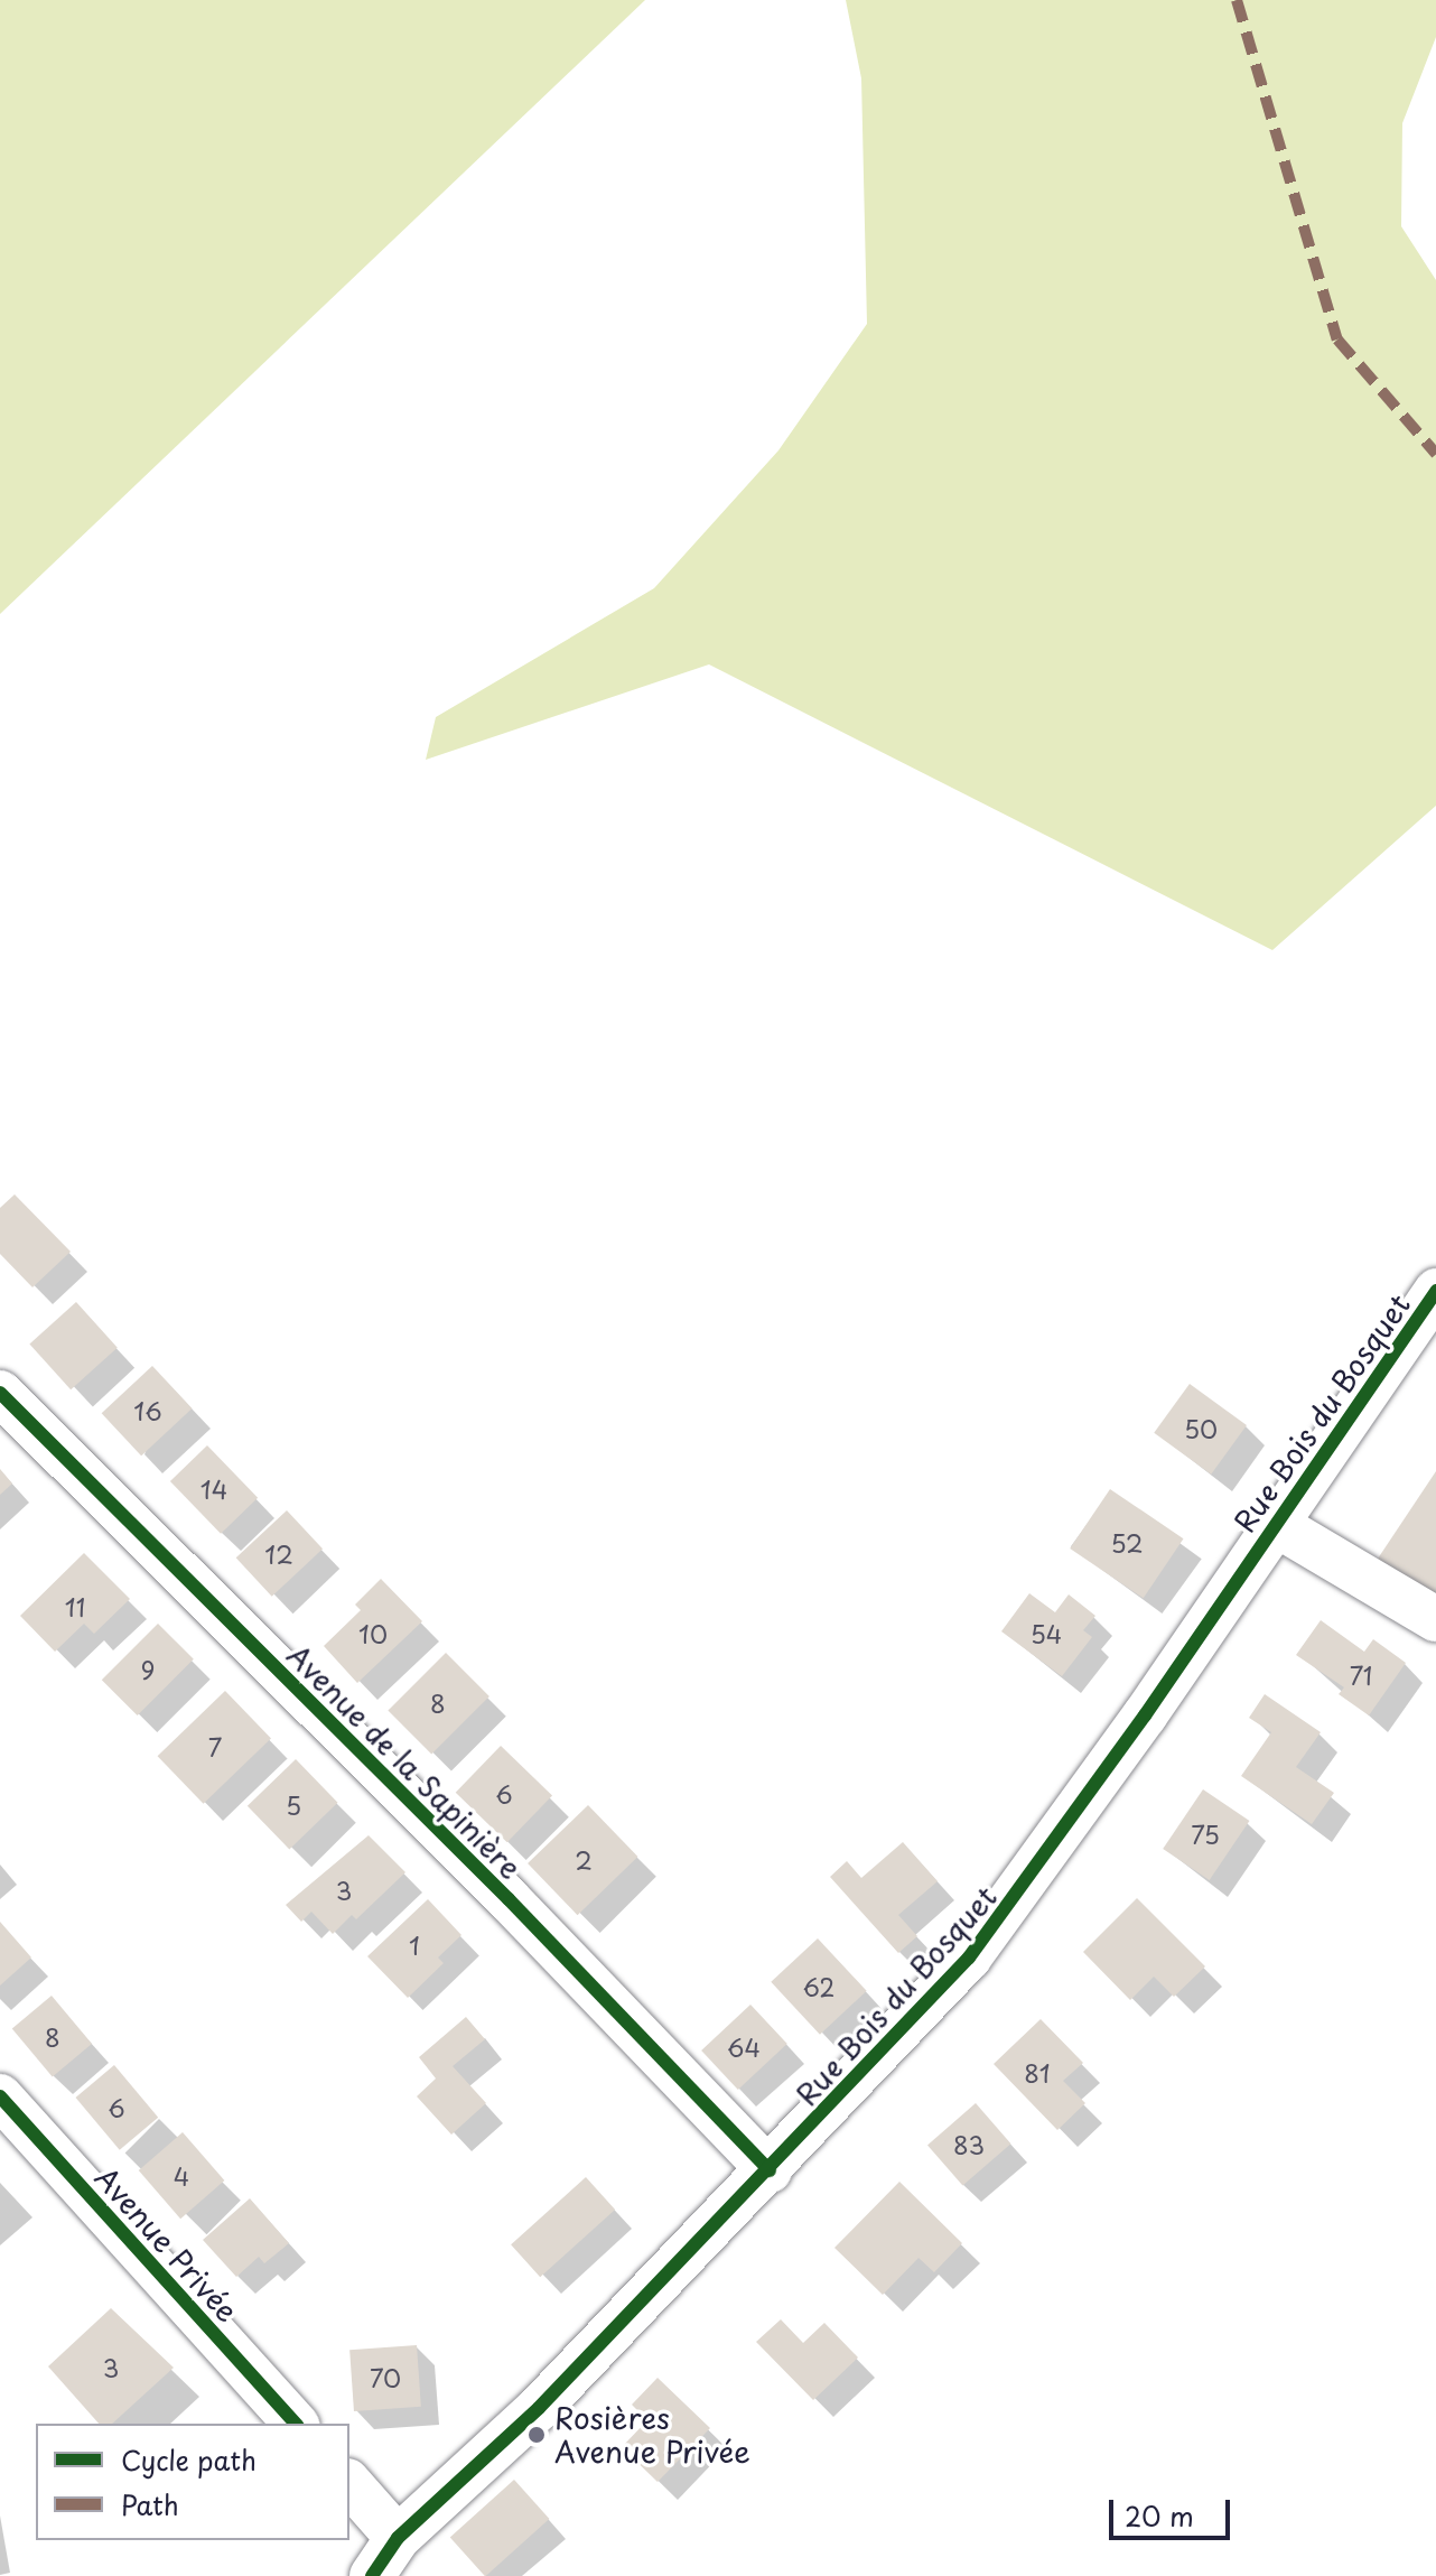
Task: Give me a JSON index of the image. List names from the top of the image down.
{
  "streets": {
    "street": ["Rue Bois du Bosquet", "Avenue de la Sapinière", "Avenue Privée"]
  },
  "crossings": [
    ["Rue Bois du Bosquet", "Avenue de la Sapinière"]
  ],
  "places": ["Rosières Avenue Privée"],
  "house_numbers": [
    "16",
    "50",
    "14",
    "52",
    "12",
    "11",
    "10",
    "54",
    "9",
    "71",
    "8",
    "7",
    "6",
    "5",
    "75",
    "2",
    "3",
    "1",
    "62",
    "8",
    "64",
    "81",
    "6",
    "83",
    "4",
    "3",
    "70"
  ],
  "legend": ["Cycle path", "Path"],
  "scale_bar": "20 m"
}
